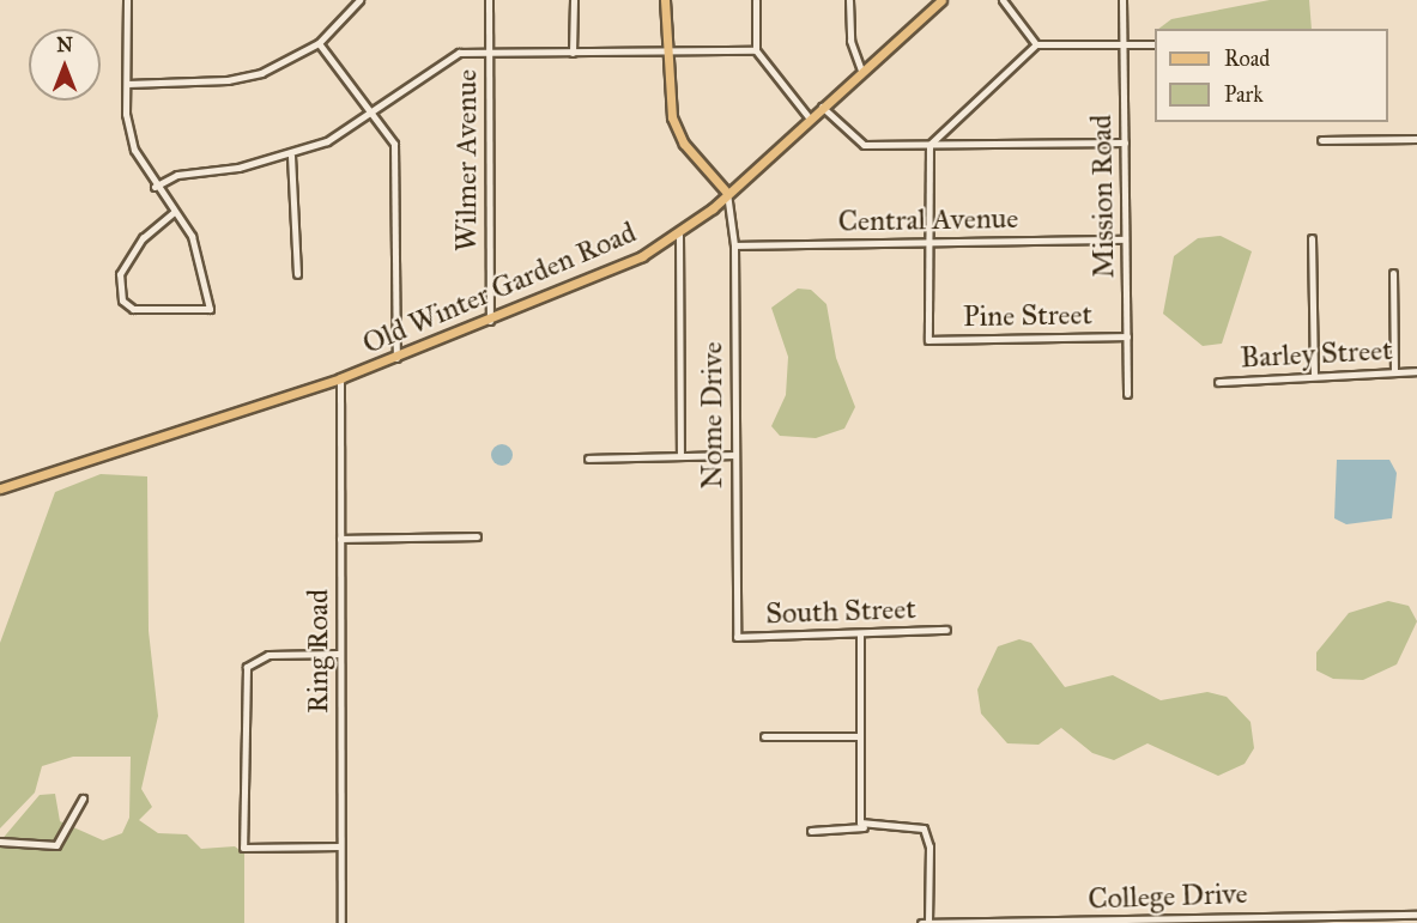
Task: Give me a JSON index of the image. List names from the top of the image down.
{
  "streets": {
    "main road": ["Old Winter Garden Road"],
    "street": [
      "Wilmer Avenue",
      "Mission Road",
      "Central Avenue",
      "Pine Street",
      "Barley Street",
      "Nome Drive",
      "South Street",
      "Ring Road",
      "College Drive"
    ]
  },
  "crossings": [
    ["Wilmer Avenue", "Old Winter Garden Road"],
    ["Mission Road", "Central Avenue"],
    ["Mission Road", "Pine Street"],
    ["Central Avenue", "Pine Street"],
    ["Central Avenue", "Nome Drive"],
    ["Old Winter Garden Road", "Nome Drive"],
    ["Old Winter Garden Road", "Ring Road"],
    ["Nome Drive", "South Street"]
  ],
  "legend": ["Road", "Park"],
  "north": "top"
}
